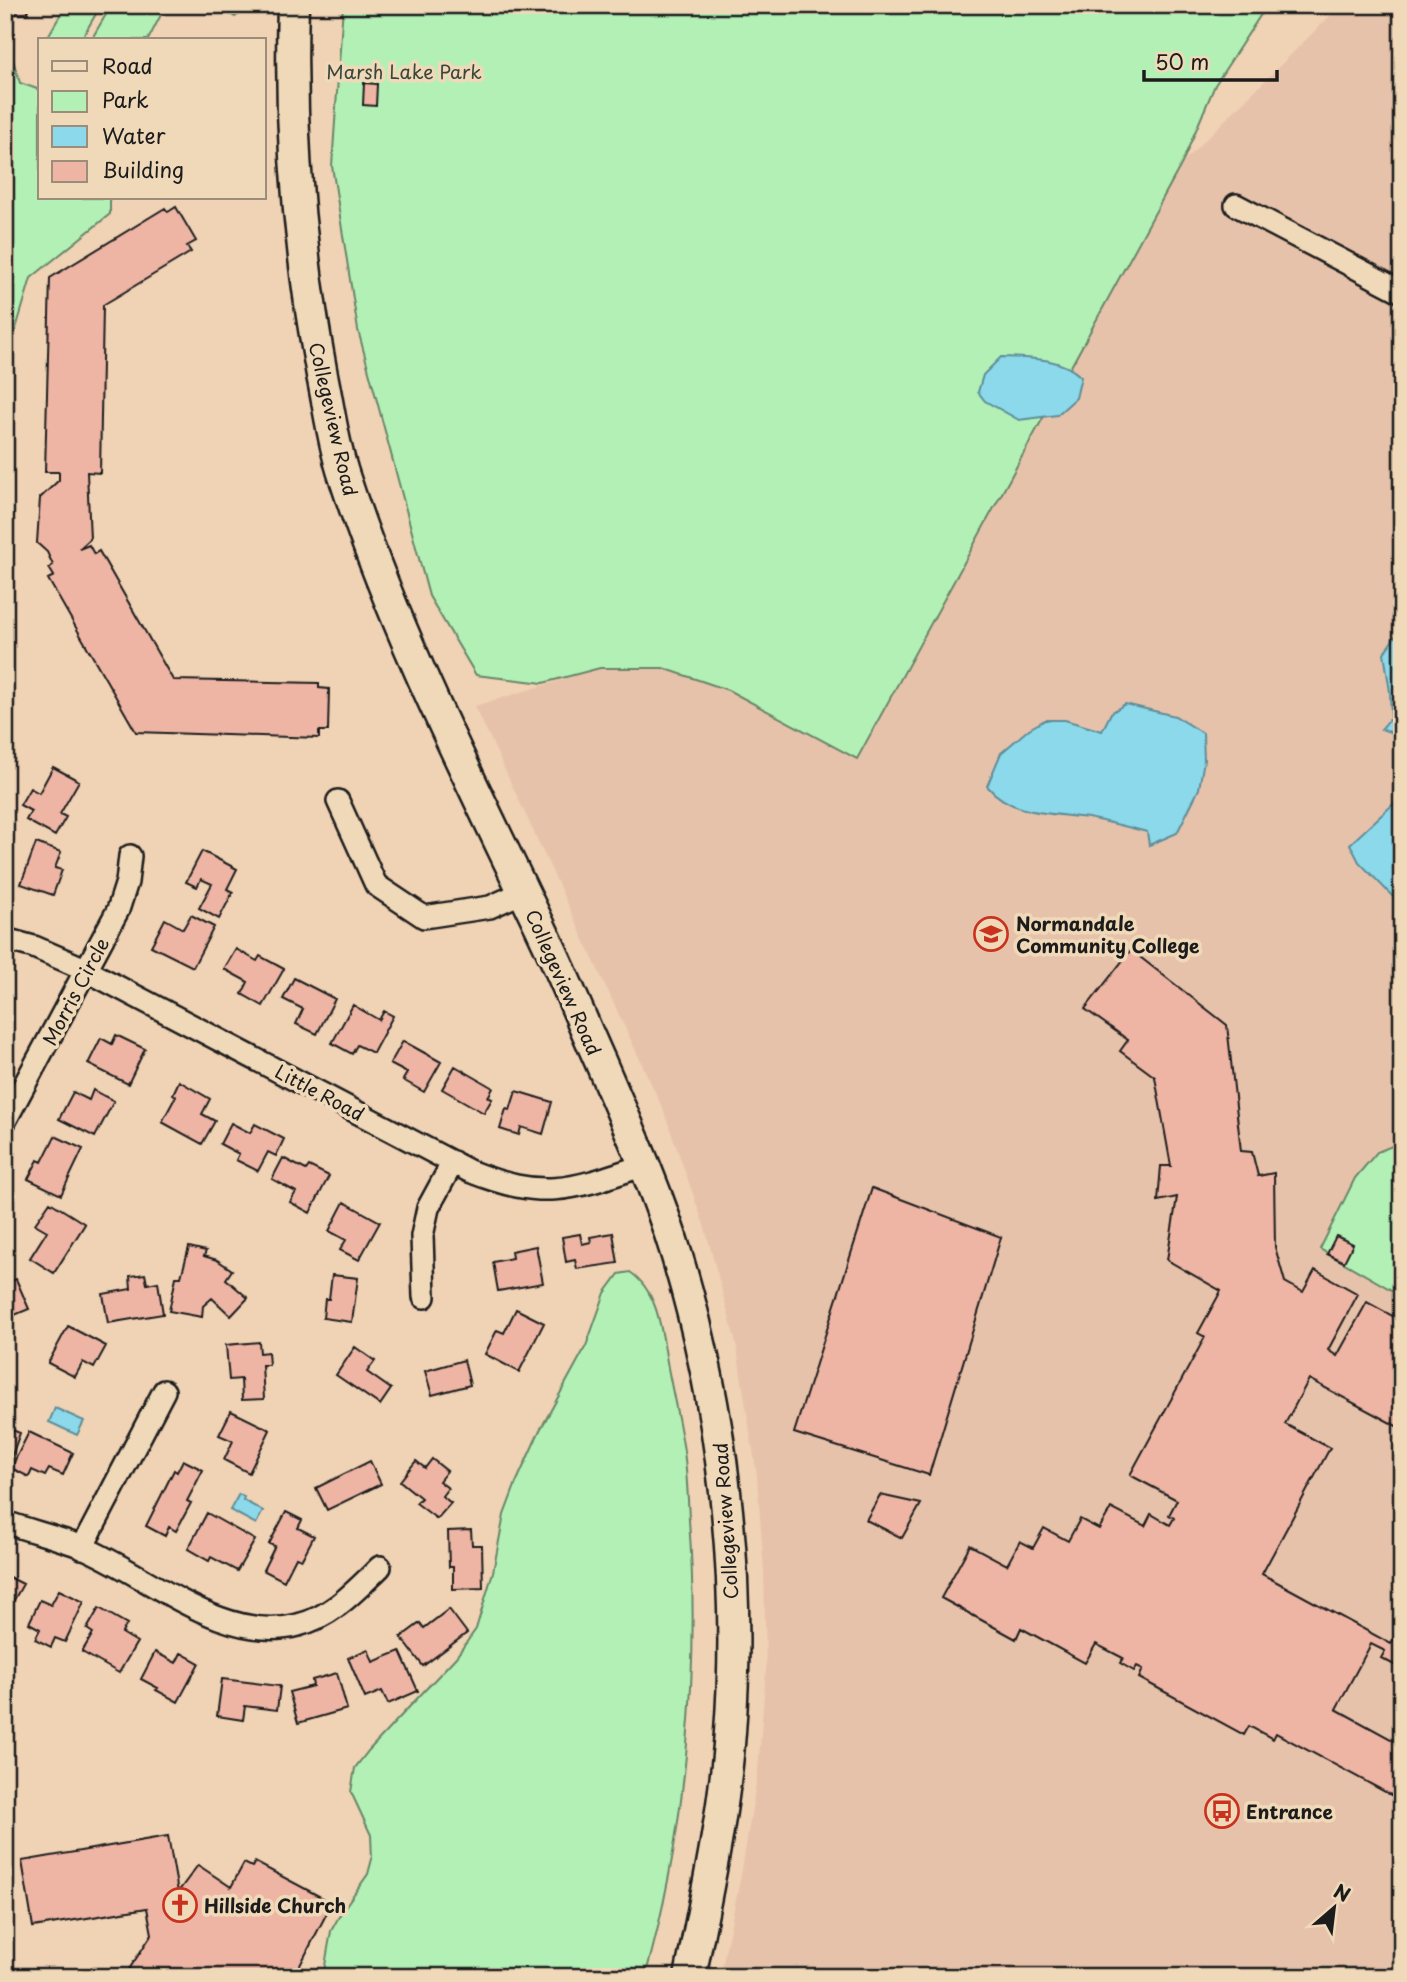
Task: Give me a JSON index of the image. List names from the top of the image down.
{
  "streets": {
    "street": ["Collegeview Road", "Morris Circle", "Little Road"]
  },
  "crossings": [
    ["Collegeview Road", "Little Road"],
    ["Morris Circle", "Little Road"]
  ],
  "parks": ["Marsh Lake Park"],
  "places": {
    "school or university": ["Normandale Community College"],
    "bus stop": ["Entrance"],
    "church": ["Hillside Church"]
  },
  "legend": [
    "Road",
    "Park",
    "Water",
    "Building"
  ],
  "scale_bar": "50 m",
  "north": "top right"
}
